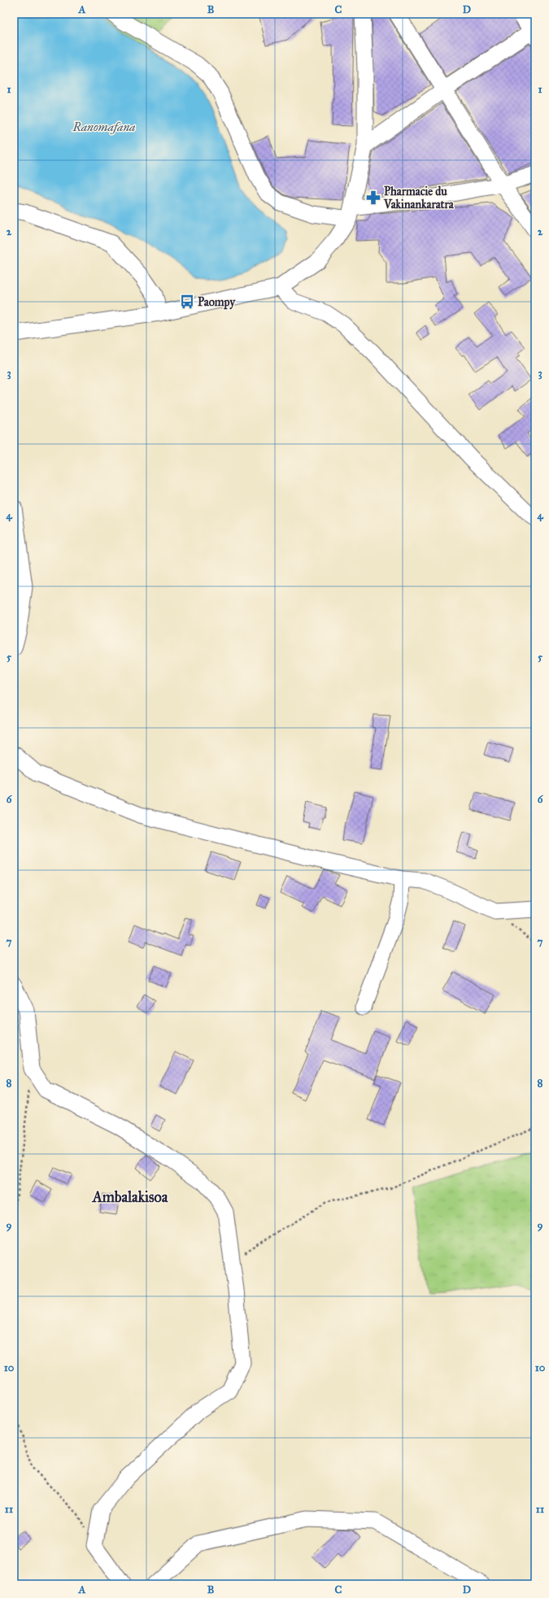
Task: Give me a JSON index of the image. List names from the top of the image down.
{
  "districts": ["Ambalakisoa"],
  "water": ["Ranomafana"],
  "places": {
    "pharmacy": ["Pharmacie du Vakinankaratra"],
    "bus stop": ["Paompy"]
  },
  "grid": {
    "columns": [
      "A",
      "B",
      "C",
      "D"
    ],
    "rows": [
      "1",
      "2",
      "3",
      "4",
      "5",
      "6",
      "7",
      "8",
      "9",
      "10",
      "11"
    ]
  }
}
